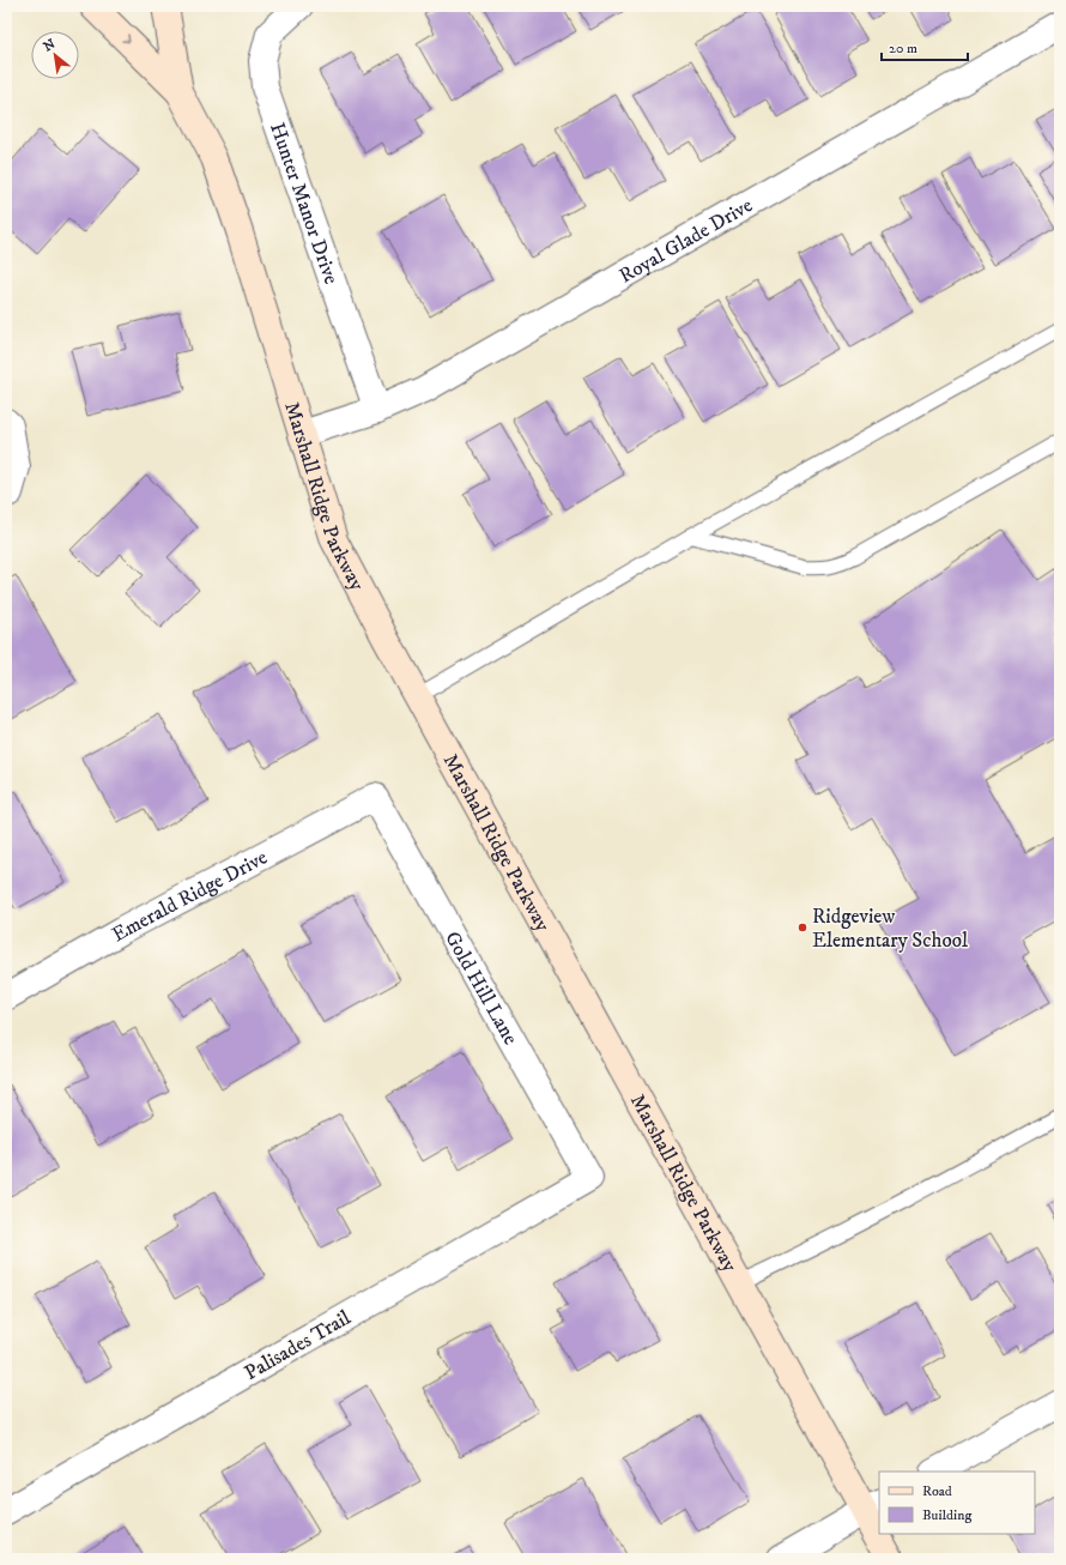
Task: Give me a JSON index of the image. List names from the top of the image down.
{
  "streets": {
    "street": [
      "Hunter Manor Drive",
      "Royal Glade Drive",
      "Marshall Ridge Parkway",
      "Emerald Ridge Drive",
      "Gold Hill Lane",
      "Palisades Trail"
    ]
  },
  "crossings": [
    ["Hunter Manor Drive", "Royal Glade Drive"],
    ["Royal Glade Drive", "Marshall Ridge Parkway"],
    ["Emerald Ridge Drive", "Gold Hill Lane"],
    ["Gold Hill Lane", "Palisades Trail"]
  ],
  "places": ["Ridgeview Elementary School"],
  "legend": ["Road", "Building"],
  "scale_bar": "20 m",
  "north": "top left"
}
